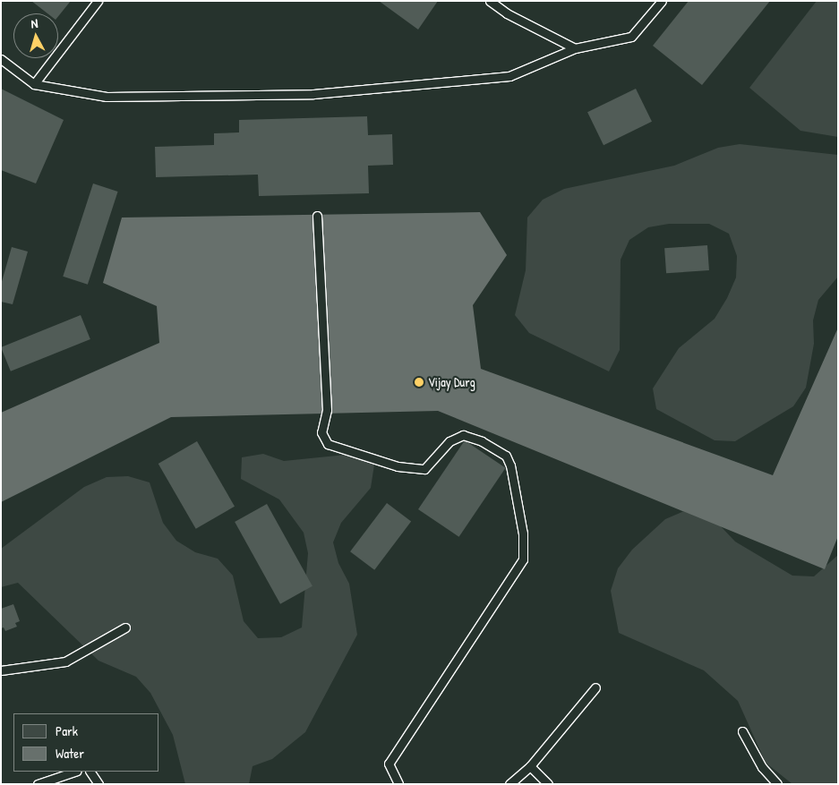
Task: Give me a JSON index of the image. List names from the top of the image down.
{
  "places": ["Vijay Durg"],
  "legend": ["Park", "Water"],
  "north": "top"
}
